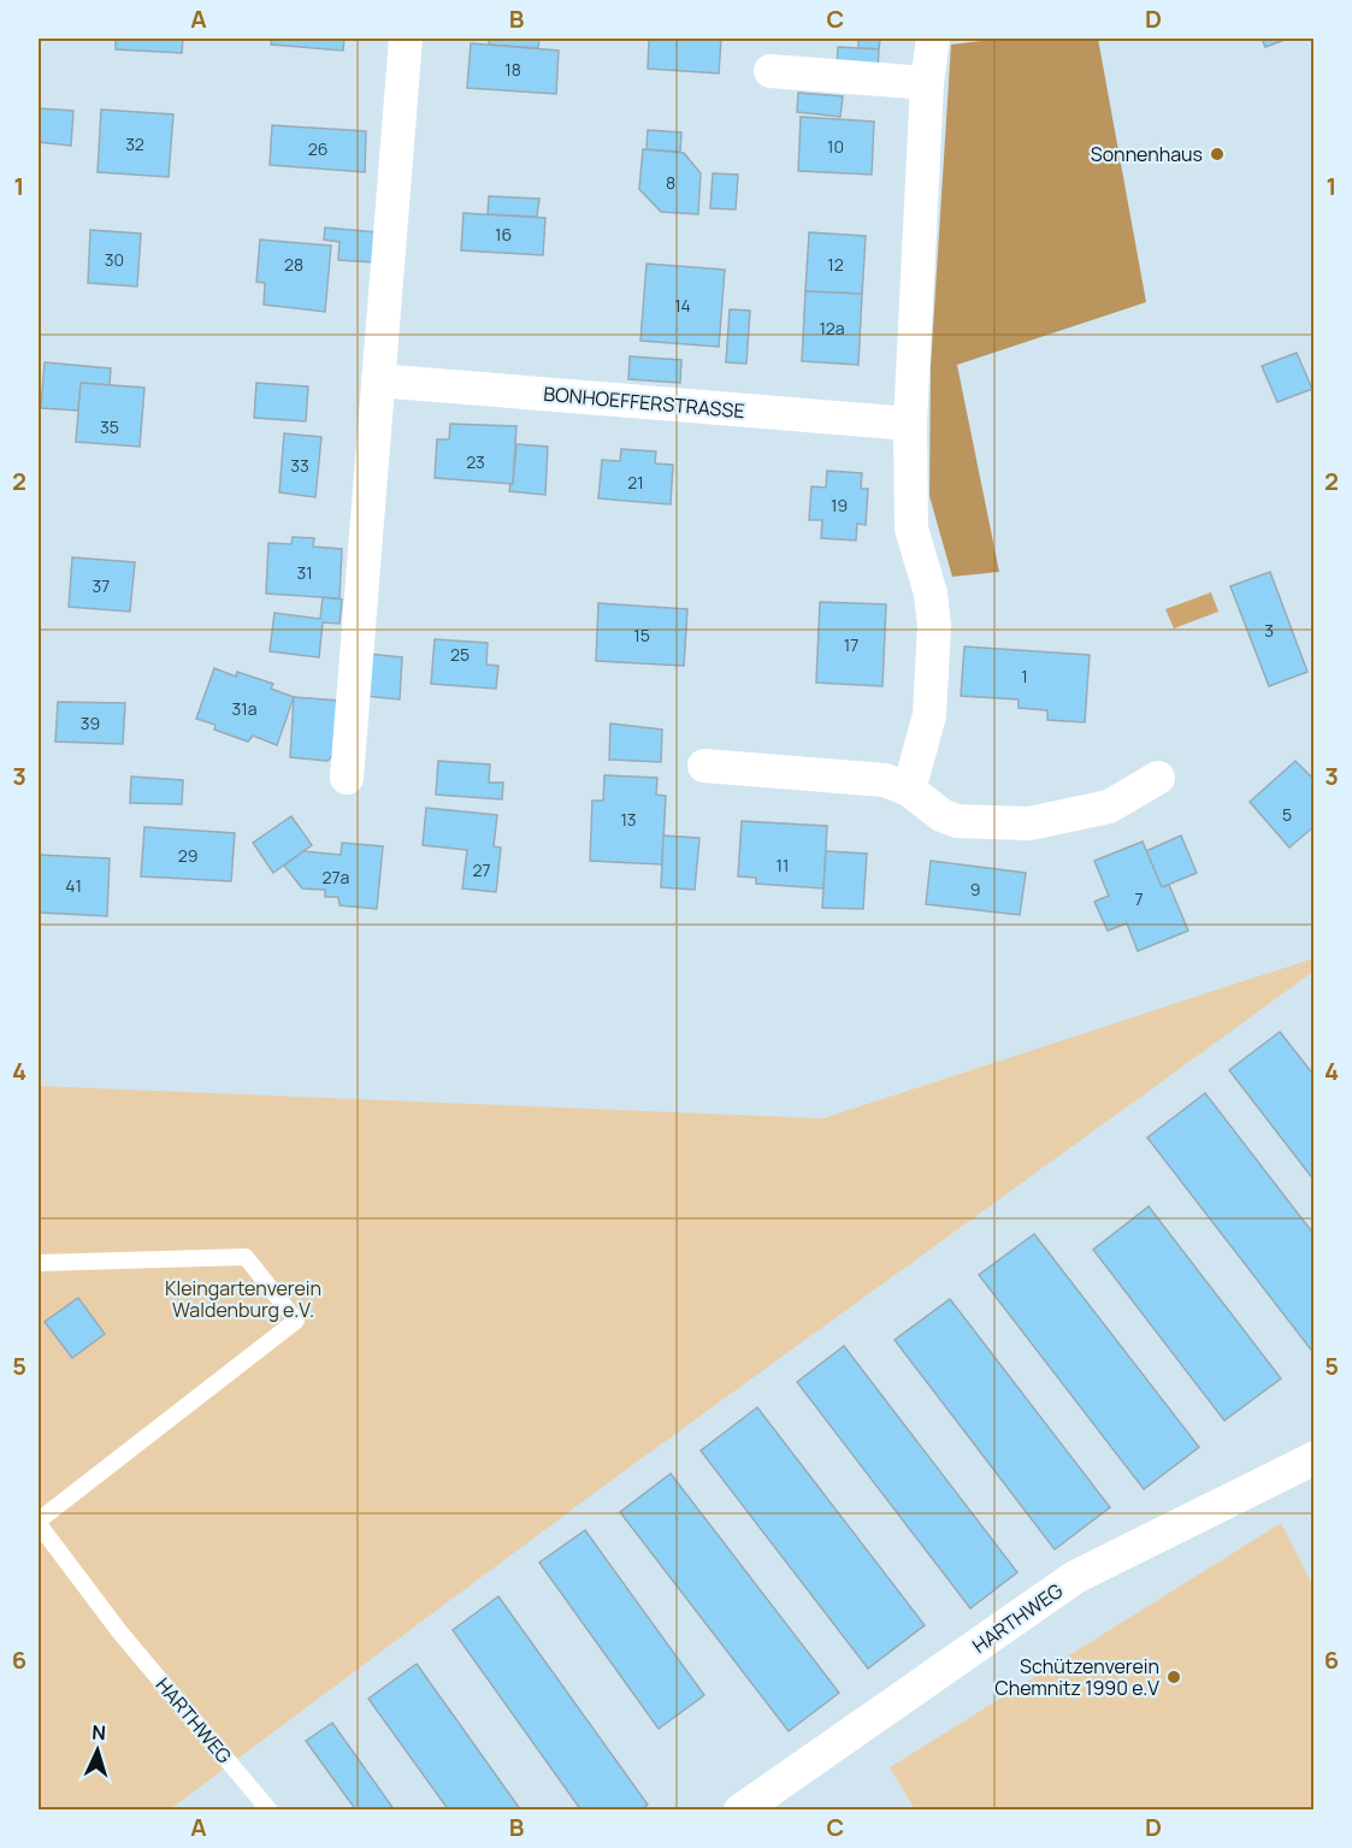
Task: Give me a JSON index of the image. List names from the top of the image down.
{
  "streets": {
    "street": ["BONHOEFFERSTRASSE", "HARTHWEG"]
  },
  "parks": ["Kleingartenverein Waldenburg e.V."],
  "places": ["Sonnenhaus", "Schützenverein Chemnitz 1990 e.V"],
  "house_numbers": [
    "18",
    "32",
    "10",
    "26",
    "8",
    "16",
    "30",
    "28",
    "12",
    "14",
    "12a",
    "35",
    "23",
    "33",
    "21",
    "19",
    "31",
    "37",
    "3",
    "15",
    "17",
    "25",
    "1",
    "31a",
    "39",
    "5",
    "13",
    "29",
    "11",
    "27",
    "27a",
    "41",
    "9",
    "7"
  ],
  "north": "top",
  "grid": {
    "columns": [
      "A",
      "B",
      "C",
      "D"
    ],
    "rows": [
      "1",
      "2",
      "3",
      "4",
      "5",
      "6"
    ]
  }
}
